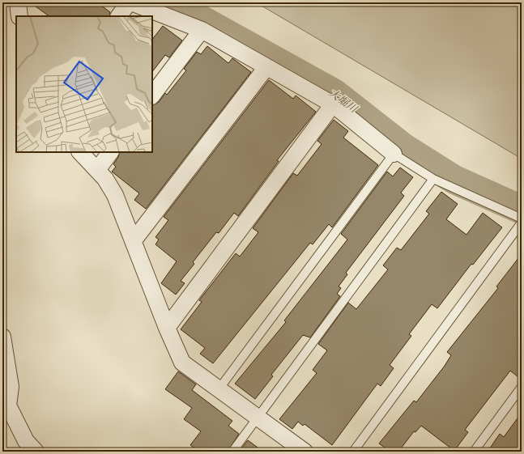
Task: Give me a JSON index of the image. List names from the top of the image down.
{
  "water": ["大堀川"]
}
